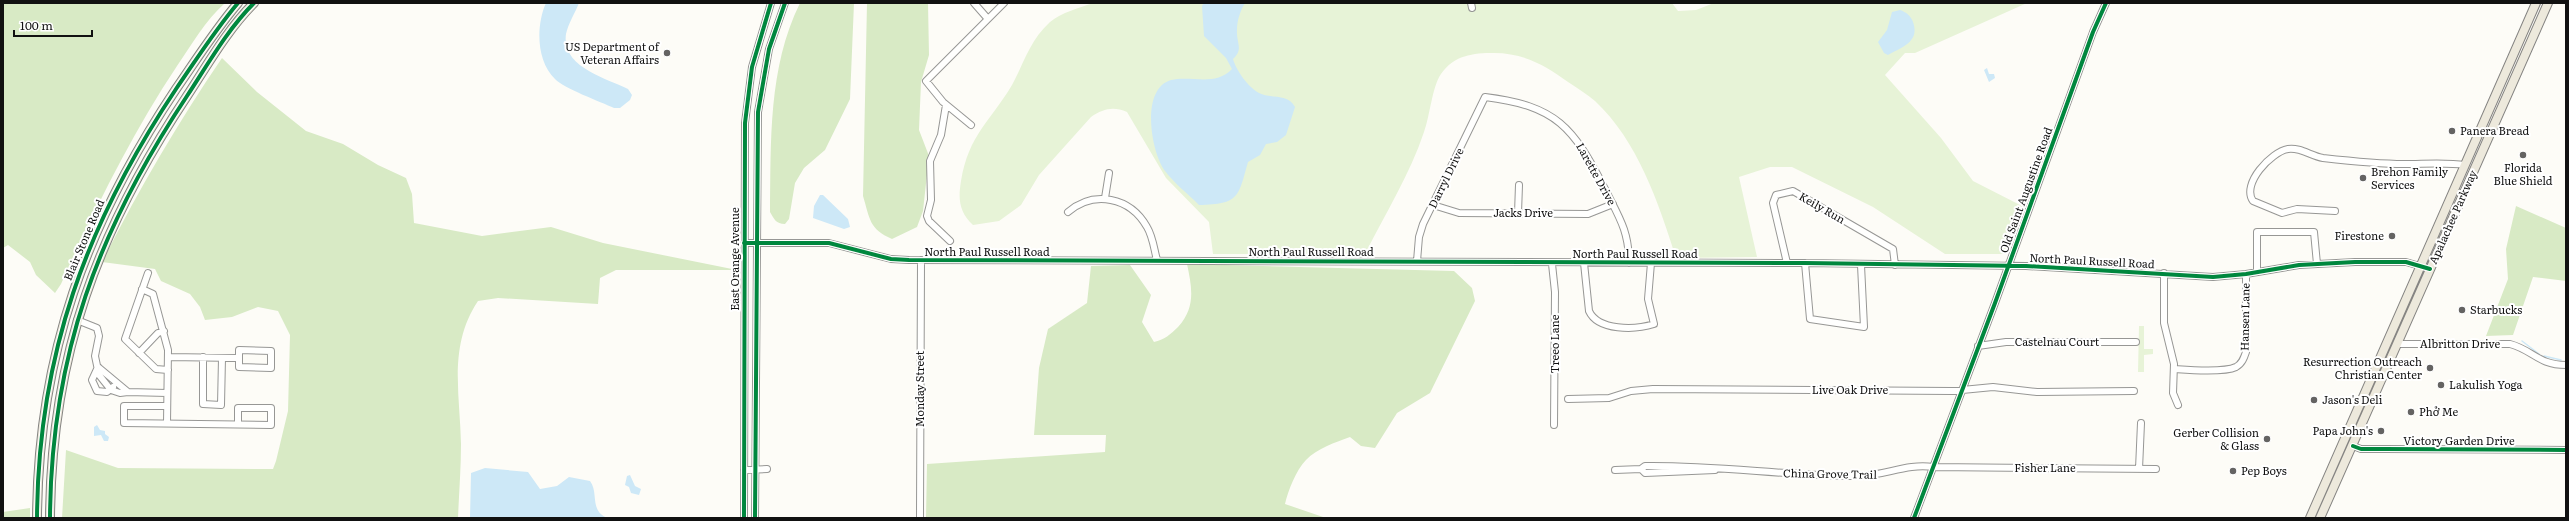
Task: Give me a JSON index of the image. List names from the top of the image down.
{
  "streets": {
    "main road": ["Apalachee Parkway", "Blair Stone Road"],
    "street": [
      "Larette Drive",
      "Darryl Drive",
      "Old Saint Augustine Road",
      "Keily Run",
      "Jacks Drive",
      "North Paul Russell Road",
      "East Orange Avenue",
      "Hansen Lane",
      "Castelnau Court",
      "Treeo Lane",
      "Albritton Drive",
      "Monday Street",
      "Live Oak Drive",
      "Victory Garden Drive",
      "Fisher Lane",
      "China Grove Trail"
    ]
  },
  "crossings": [
    ["Larette Drive", "Darryl Drive"],
    ["Larette Drive", "Jacks Drive"],
    ["Larette Drive", "North Paul Russell Road"],
    ["Darryl Drive", "Jacks Drive"],
    ["Darryl Drive", "North Paul Russell Road"],
    ["Old Saint Augustine Road", "North Paul Russell Road"],
    ["Old Saint Augustine Road", "Castelnau Court"],
    ["Old Saint Augustine Road", "Live Oak Drive"],
    ["Old Saint Augustine Road", "Fisher Lane"],
    ["Old Saint Augustine Road", "China Grove Trail"],
    ["Keily Run", "North Paul Russell Road"],
    ["Apalachee Parkway", "North Paul Russell Road"],
    ["Apalachee Parkway", "Albritton Drive"],
    ["Apalachee Parkway", "Victory Garden Drive"],
    ["North Paul Russell Road", "East Orange Avenue"],
    ["North Paul Russell Road", "Hansen Lane"],
    ["North Paul Russell Road", "Treeo Lane"],
    ["North Paul Russell Road", "Monday Street"],
    ["Fisher Lane", "China Grove Trail"]
  ],
  "places": [
    "US Department of Veteran Affairs",
    "Panera Bread",
    "Florida Blue Shield",
    "Brehon Family Services",
    "Firestone",
    "Starbucks",
    "Resurrection Outreach Christian Center",
    "Lakulish Yoga",
    "Jason's Deli",
    "Phở Me",
    "Papa John's",
    "Gerber Collision & Glass",
    "Pep Boys"
  ],
  "scale_bar": "100 m"
}
